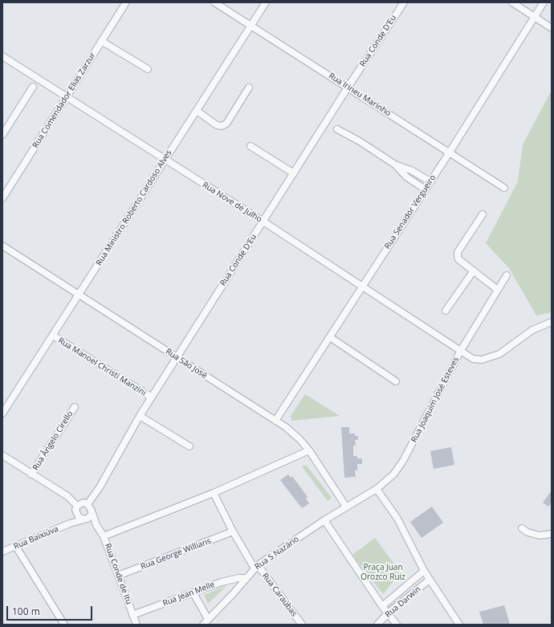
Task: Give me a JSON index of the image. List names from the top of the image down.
{
  "streets": {
    "street": [
      "Rua Conde D'Eu",
      "Rua Irineu Marinho",
      "Rua Comendador Elias Zarzur",
      "Rua Nove de Julho",
      "Rua Ministro Roberto Cardoso Alves",
      "Rua Senador Vergueiro",
      "Rua São José",
      "Rua Manoel Christi Manzini",
      "Rua Joaquim José Esteves",
      "Rua Ângelo Cirello",
      "Rua Baixiúva",
      "Rua S Nazário",
      "Rua George Willians",
      "Rua Conde de Itu",
      "Rua Jean Melle",
      "Rua Caraúbas",
      "Rua Darwin"
    ]
  },
  "crossings": [
    ["Rua Conde D'Eu", "Rua Irineu Marinho"],
    ["Rua Conde D'Eu", "Rua Nove de Julho"],
    ["Rua Conde D'Eu", "Rua São José"],
    ["Rua Conde D'Eu", "Rua Manoel Christi Manzini"],
    ["Rua Conde D'Eu", "Rua Conde de Itu"],
    ["Rua Irineu Marinho", "Rua Ministro Roberto Cardoso Alves"],
    ["Rua Irineu Marinho", "Rua Senador Vergueiro"],
    ["Rua Comendador Elias Zarzur", "Rua Nove de Julho"],
    ["Rua Nove de Julho", "Rua Ministro Roberto Cardoso Alves"],
    ["Rua Nove de Julho", "Rua Senador Vergueiro"],
    ["Rua Nove de Julho", "Rua Joaquim José Esteves"],
    ["Rua Ministro Roberto Cardoso Alves", "Rua São José"],
    ["Rua Ministro Roberto Cardoso Alves", "Rua Manoel Christi Manzini"],
    ["Rua Senador Vergueiro", "Rua São José"],
    ["Rua São José", "Rua Joaquim José Esteves"],
    ["Rua São José", "Rua S Nazário"],
    ["Rua Joaquim José Esteves", "Rua S Nazário"],
    ["Rua S Nazário", "Rua Jean Melle"],
    ["Rua S Nazário", "Rua Caraúbas"],
    ["Rua George Willians", "Rua Conde de Itu"],
    ["Rua George Willians", "Rua Caraúbas"],
    ["Rua Conde de Itu", "Rua Jean Melle"]
  ],
  "parks": ["Praça Juan Orozco Ruiz"],
  "scale_bar": "100 m"
}
